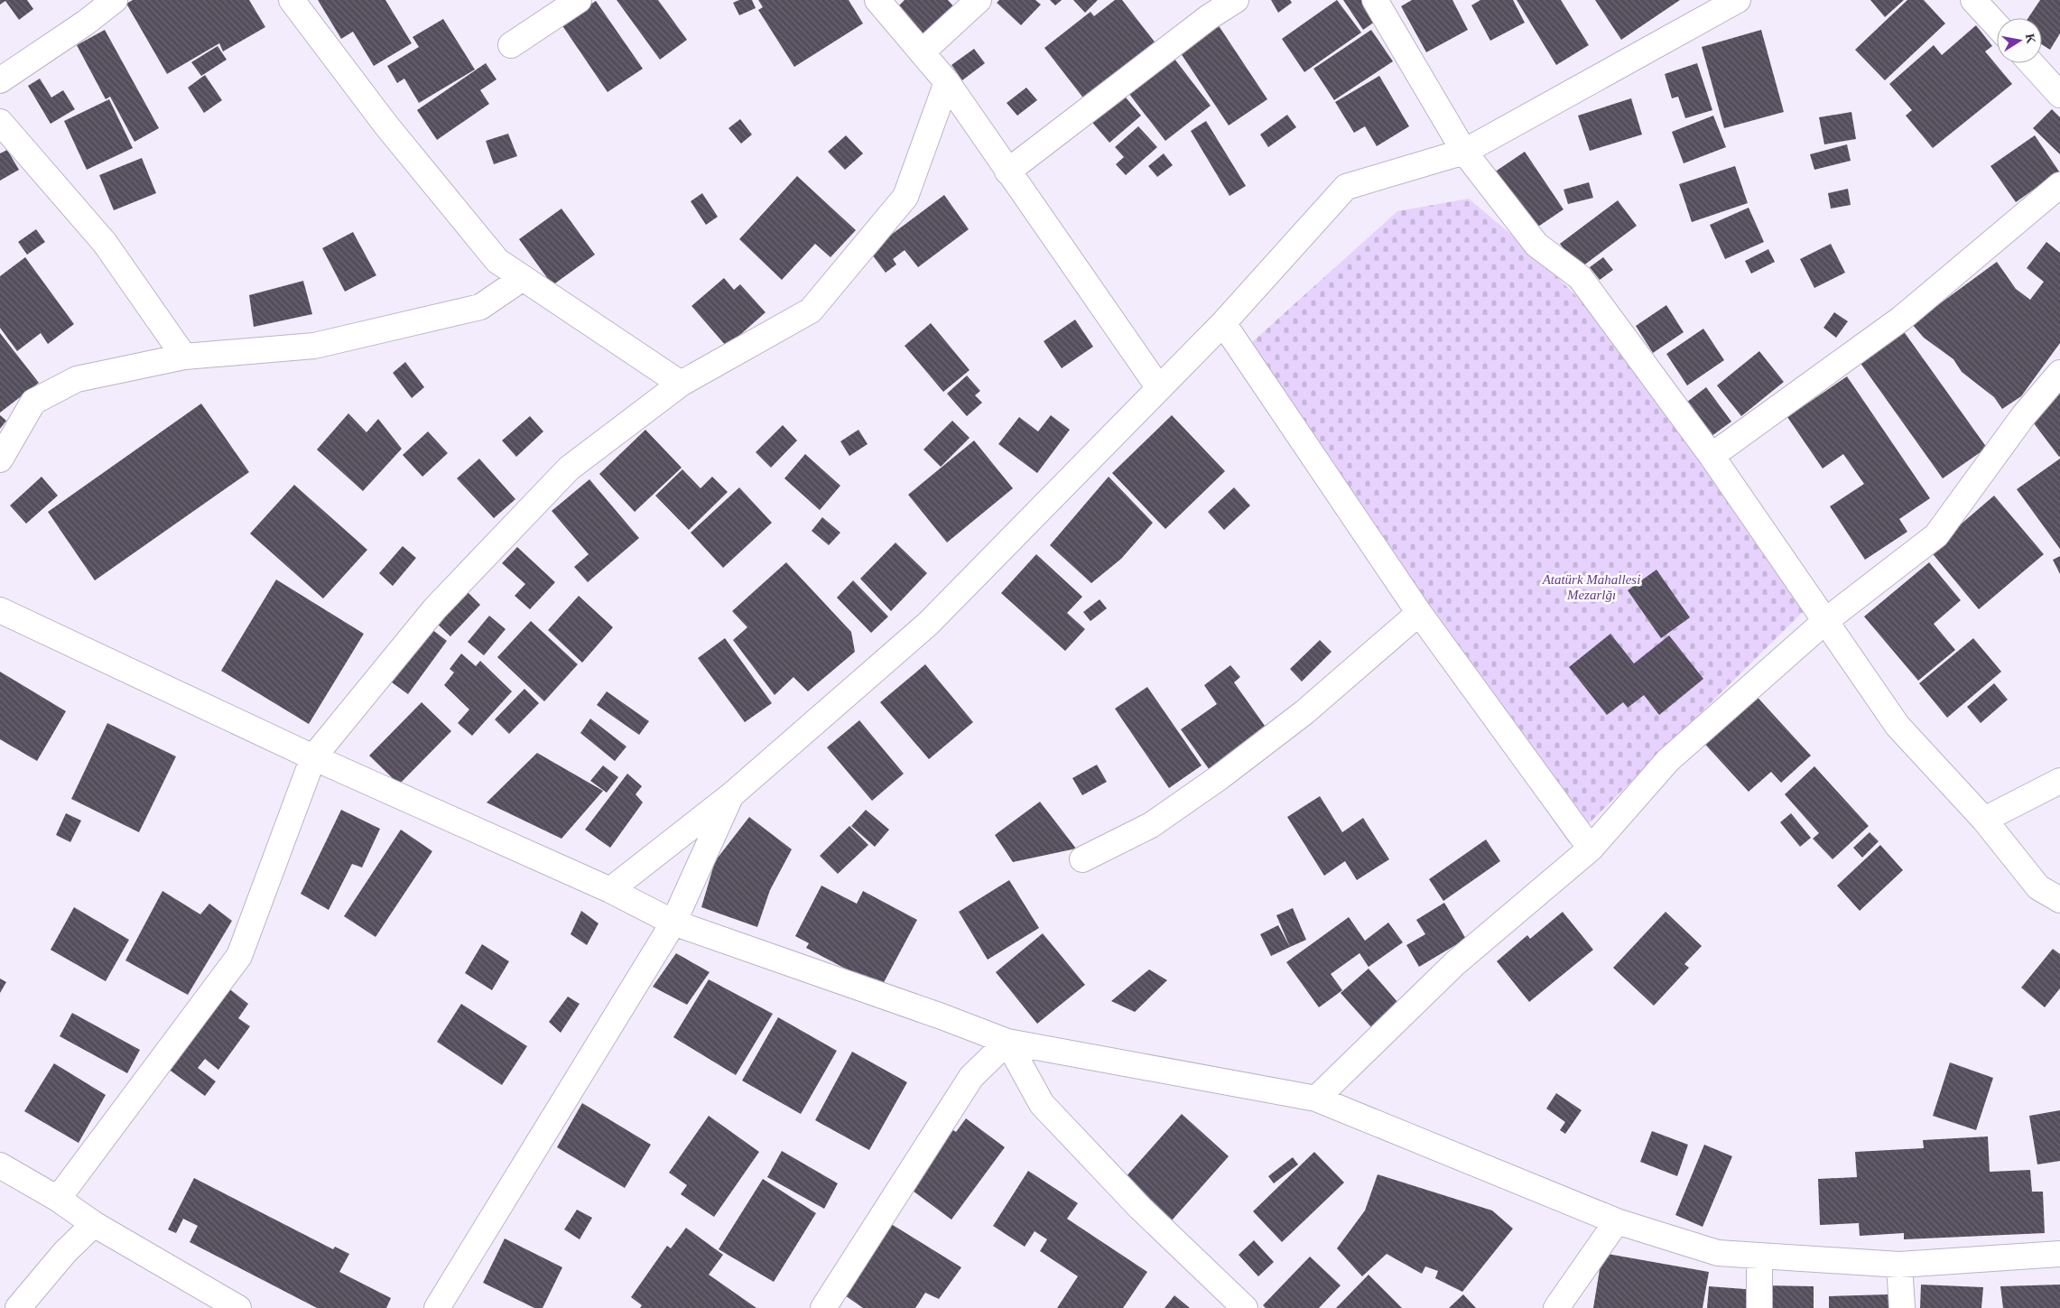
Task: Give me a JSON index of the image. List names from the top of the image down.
{
  "parks": ["Atatürk Mahallesi Mezarlğı"],
  "north": "right"
}
